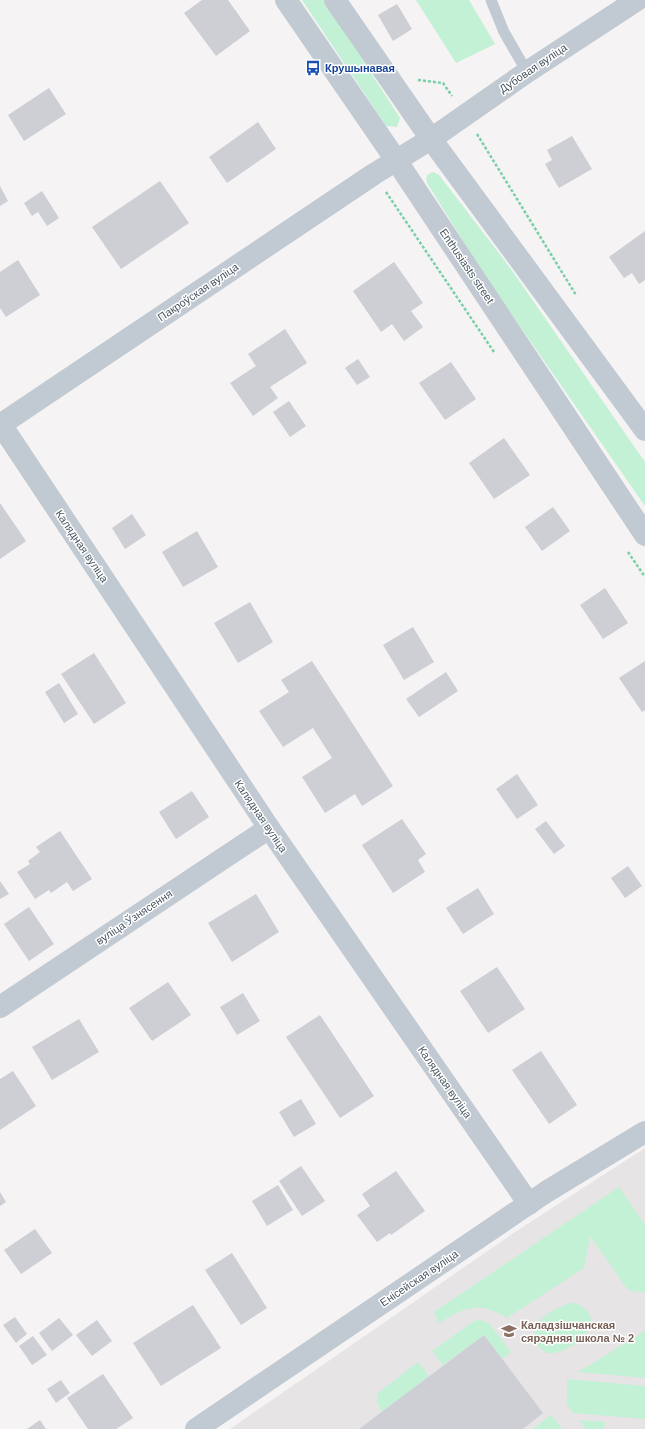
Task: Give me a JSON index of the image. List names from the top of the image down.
{
  "streets": {
    "street": [
      "Дубовая вуліца",
      "Enthusiasts street",
      "Пакроўская вуліца",
      "Калядная вуліца",
      "вуліца Ўзнясення",
      "Енісейская вуліца"
    ]
  },
  "crossings": [
    ["Дубовая вуліца", "Пакроўская вуліца"],
    ["Enthusiasts street", "Пакроўская вуліца"],
    ["Пакроўская вуліца", "Калядная вуліца"],
    ["Калядная вуліца", "вуліца Ўзнясення"],
    ["Калядная вуліца", "Енісейская вуліца"]
  ],
  "places": {
    "bus stop": ["Крушынавая"],
    "school or university": ["Каладзішчанская сярэдняя школа № 2"]
  }
}
